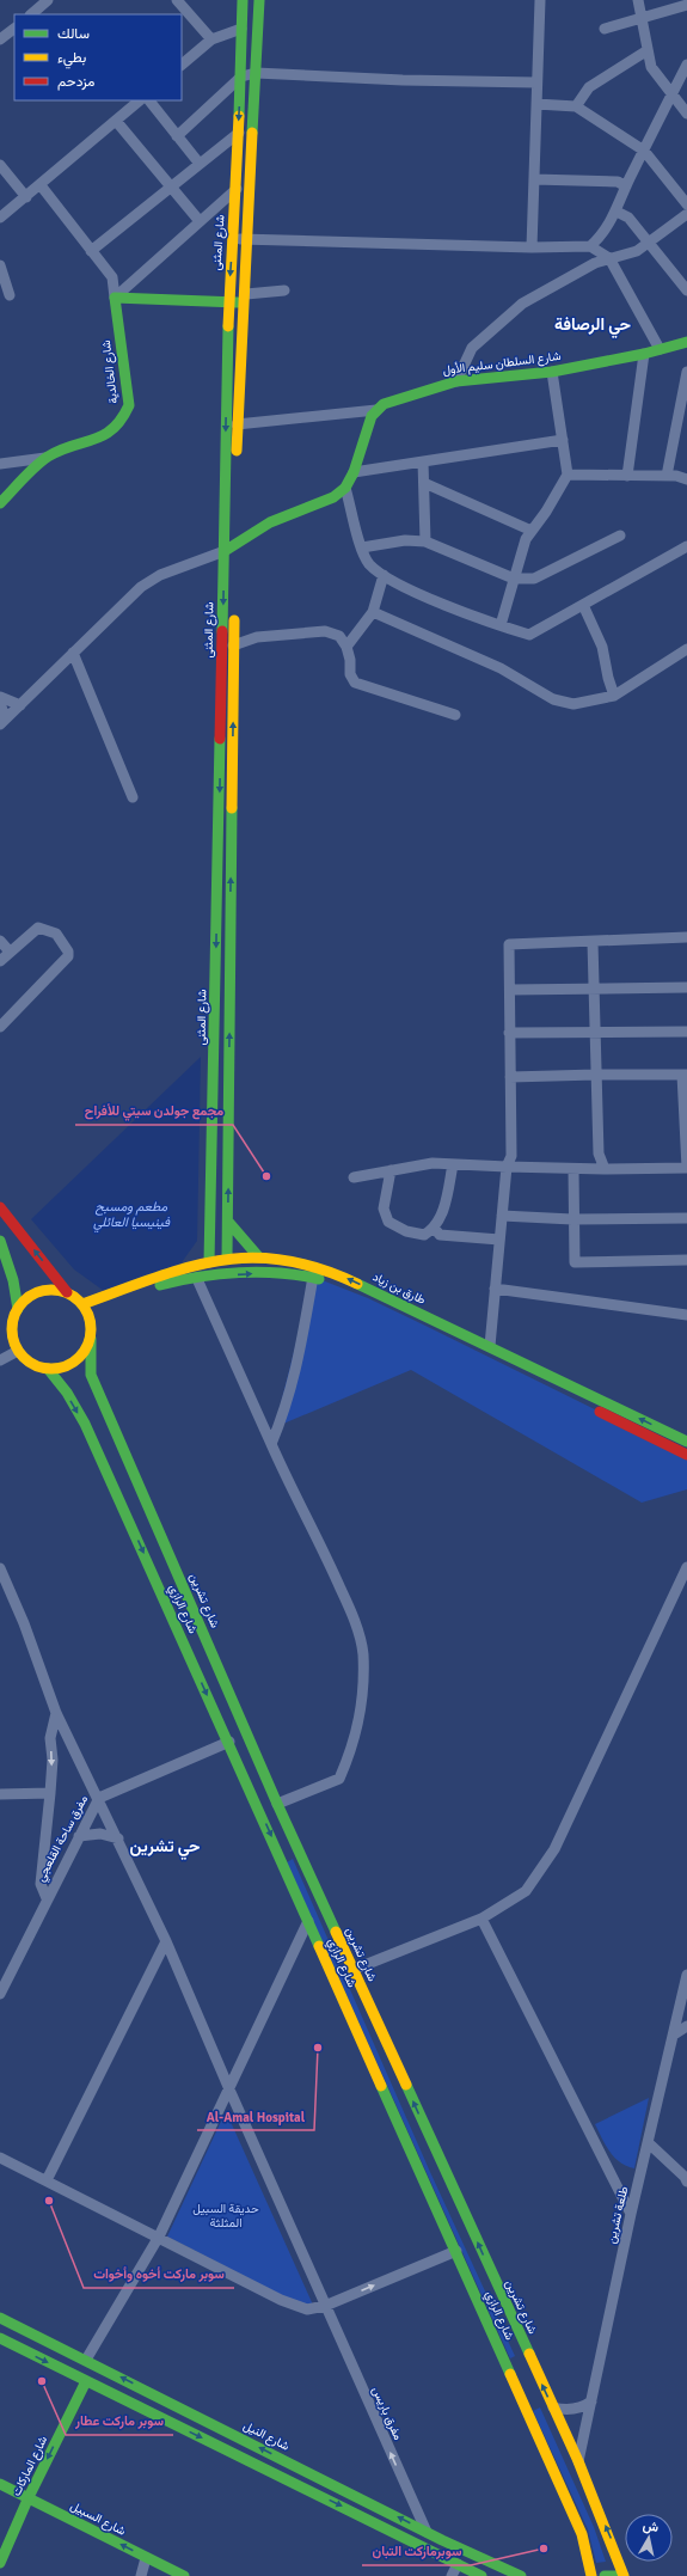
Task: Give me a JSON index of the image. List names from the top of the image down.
{
  "streets": {
    "main road": [
      "شارع المثنى",
      "شارع السلطان سليم الأول",
      "شارع الخالدية",
      "طارق بن زياد",
      "شارع تشرين",
      "شارع الرازي",
      "شارع النيل",
      "شارع الماركات",
      "شارع السبيل"
    ],
    "street": ["مفرق ساحة القلعجي", "طلعة تشرين", "مفرق باريس"]
  },
  "crossings": [
    ["شارع المثنى", "شارع السلطان سليم الأول"],
    ["شارع المثنى", "طارق بن زياد"],
    ["طارق بن زياد", "شارع تشرين"],
    ["طارق بن زياد", "شارع الرازي"],
    ["شارع تشرين", "شارع الرازي"],
    ["شارع تشرين", "طلعة تشرين"],
    ["شارع الرازي", "مفرق ساحة القلعجي"],
    ["مفرق ساحة القلعجي", "مفرق باريس"],
    ["مفرق باريس", "شارع النيل"],
    ["شارع الماركات", "شارع السبيل"]
  ],
  "one_way": [
    "شارع تشرين",
    "شارع الرازي",
    "شارع الماركات",
    "شارع السبيل"
  ],
  "districts": ["حي الرصافة", "حي تشرين"],
  "water": ["مطعم ومسبح فينيسيا العائلي"],
  "parks": ["حديقة السبيل المثلثة"],
  "places": [
    "مجمع جولدن سيتي للأفراح",
    "Al-Amal Hospital",
    "سوبر ماركت أخوه وأخوات",
    "سوبر ماركت عطار",
    "سوبرماركت التبان"
  ],
  "legend": ["سالك", "بطيء", "مزدحم"],
  "north": "top"
}
